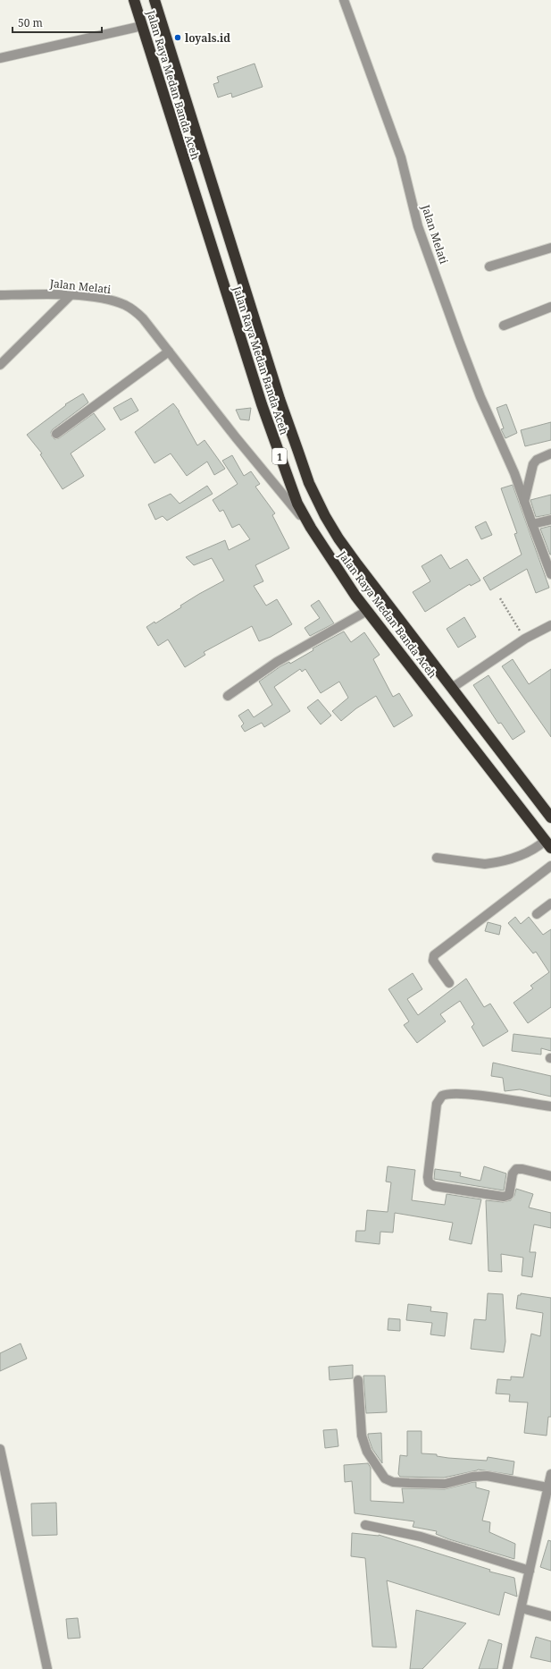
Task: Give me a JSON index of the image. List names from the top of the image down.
{
  "streets": {
    "highway": ["Jalan Raya Medan Banda Aceh", "1"],
    "street": ["Jalan Melati"]
  },
  "crossings": [
    ["Jalan Raya Medan Banda Aceh", "Jalan Melati"]
  ],
  "places": ["loyals.id"],
  "scale_bar": "50 m"
}
